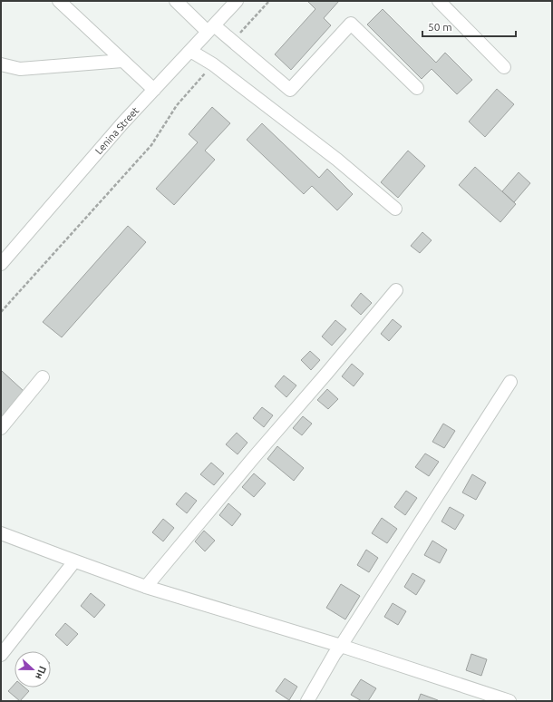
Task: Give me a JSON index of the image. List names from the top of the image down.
{
  "streets": {
    "street": ["Lenina Street"]
  },
  "scale_bar": "50 m",
  "north": "right"
}
